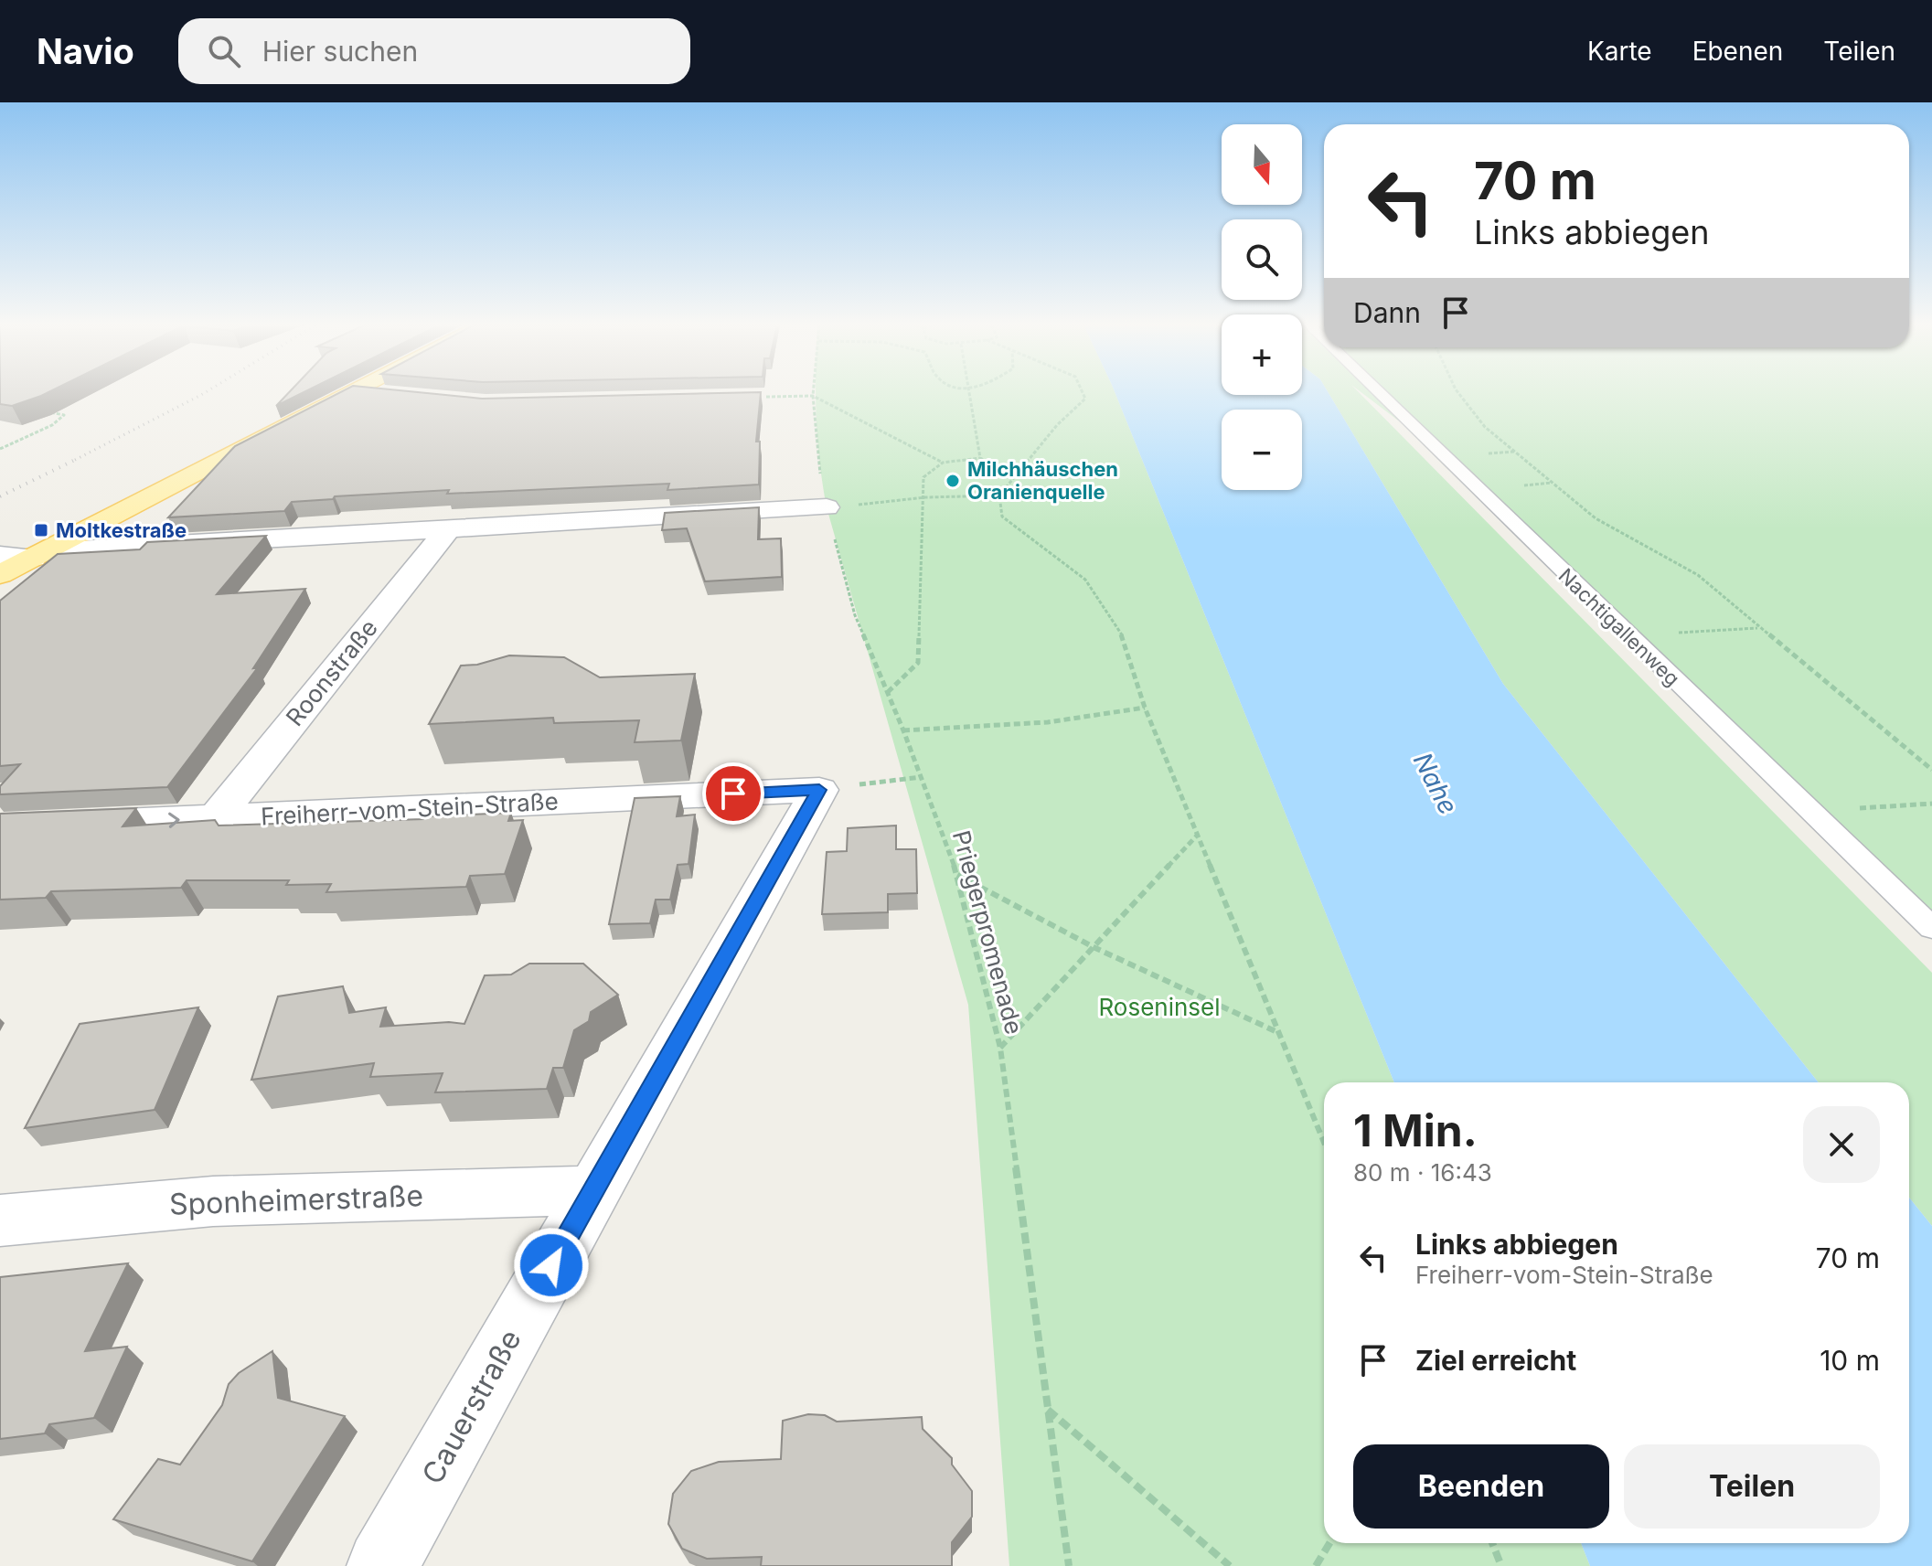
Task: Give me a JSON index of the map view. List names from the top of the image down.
{
  "streets": {
    "street": [
      "Roonstraße",
      "Freiherr-vom-Stein-Straße",
      "Sponheimerstraße",
      "Cauerstraße"
    ],
    "lane": ["Nachtigallenweg"],
    "path": ["Priegerpromenade"]
  },
  "crossings": [
    ["Roonstraße", "Freiherr-vom-Stein-Straße"],
    ["Freiherr-vom-Stein-Straße", "Cauerstraße"],
    ["Sponheimerstraße", "Cauerstraße"]
  ],
  "water": ["Nahe"],
  "parks": ["Roseninsel"],
  "places": {
    "other": ["Milchhäuschen Oranienquelle"],
    "transit": ["Moltkestraße"]
  },
  "north": "bottom",
  "page": {
    "header": "Navio",
    "search": "Hier suchen",
    "nav": ["Karte", "Ebenen", "Teilen"],
    "map_buttons": ["+", "−"],
    "turn": ["70 m", "Links abbiegen"],
    "then": "Dann",
    "heading": ["1 Min.", "80 m · 16:43"],
    "list": [
      {
        "name": "Links abbiegen",
        "note": "Freiherr-vom-Stein-Straße",
        "value": "70 m"
      },
      {
        "name": "Ziel erreicht",
        "value": "10 m"
      }
    ],
    "buttons": ["Beenden", "Teilen"]
  }
}
